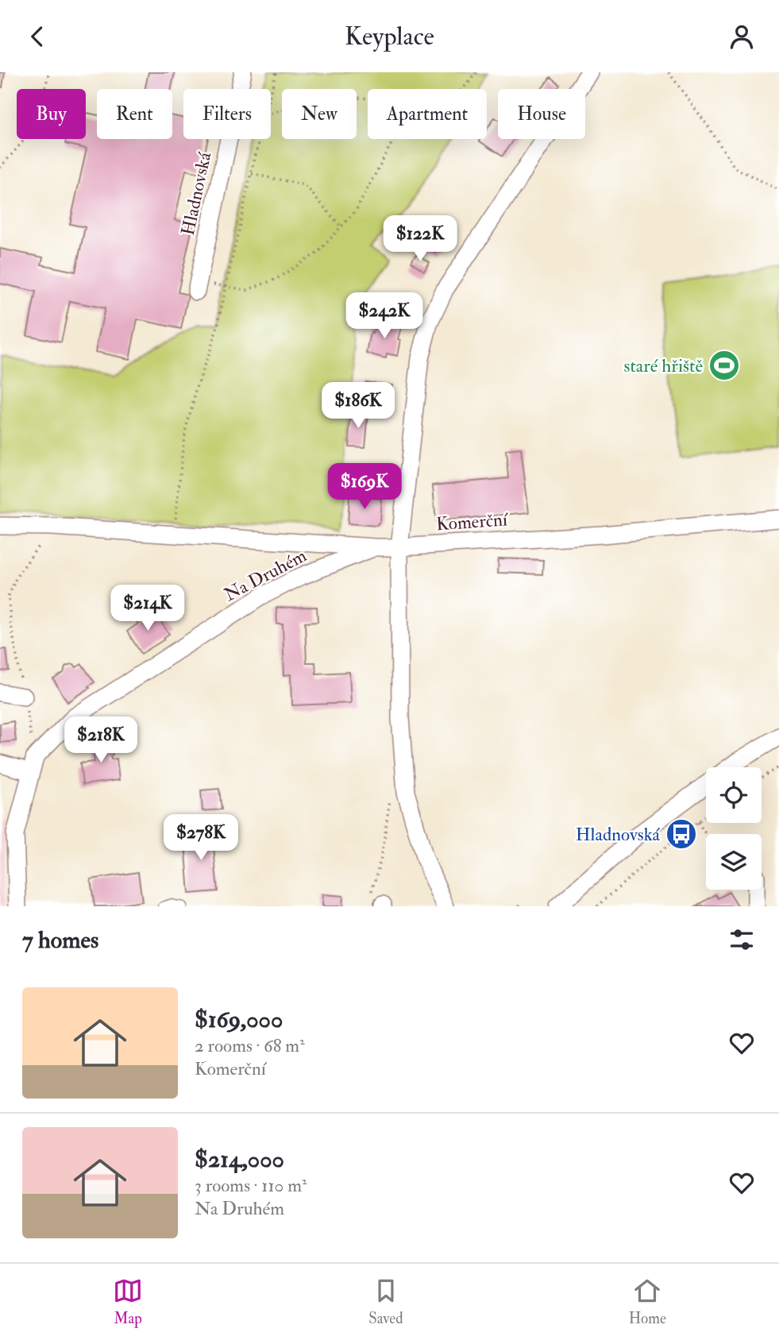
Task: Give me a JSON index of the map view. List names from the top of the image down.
{
  "streets": {
    "street": ["Hladnovská", "Komerční", "Na Druhém"]
  },
  "crossings": [
    ["Komerční", "Na Druhém"]
  ],
  "places": {
    "sports": ["staré hřiště"],
    "bus stop": ["Hladnovská"]
  },
  "page": {
    "header": "Keyplace",
    "chip": [
      "Buy",
      "Rent",
      "Filters",
      "New",
      "Apartment",
      "House"
    ],
    "price": [
      "$122K",
      "$242K",
      "$186K",
      "$169K",
      "$214K",
      "$218K",
      "$278K"
    ],
    "heading": "7 homes",
    "list": [
      {
        "name": "$169,000",
        "note": "2 rooms · 68 m² · Komerční"
      },
      {
        "name": "$214,000",
        "note": "3 rooms · 110 m² · Na Druhém"
      }
    ],
    "tabs": ["Map", "Saved", "Home"]
  }
}
